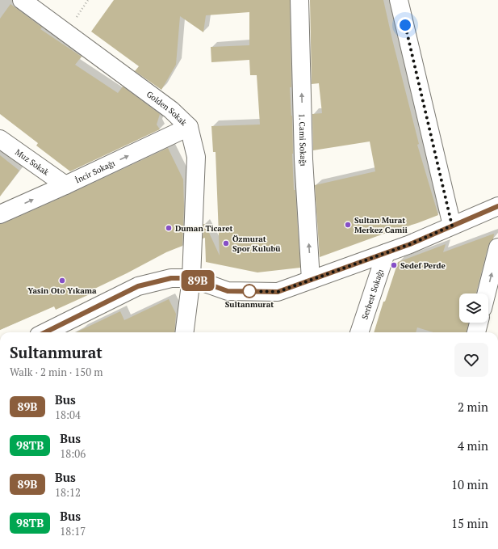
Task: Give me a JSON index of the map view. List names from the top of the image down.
{
  "streets": {
    "street": [
      "Golden Sokak",
      "1. Cami Sokağı",
      "Muz Sokak",
      "İncir Sokağı",
      "Serbest Sokağı"
    ]
  },
  "crossings": [
    ["Golden Sokak", "İncir Sokağı"],
    ["Muz Sokak", "İncir Sokağı"]
  ],
  "places": [
    "Sultan Murat Merkez Camii",
    "Duman Ticaret",
    "Özmurat Spor Kulubü",
    "Sedef Perde",
    "Yasin Oto Yıkama",
    "Sultanmurat"
  ],
  "lines": ["bus line 89B"],
  "page": {
    "on_map": "89B",
    "heading": ["Sultanmurat", "Walk · 2 min · 150 m"],
    "list": [
      {
        "mark": "89B",
        "name": "Bus",
        "note": "18:04",
        "value": "2 min"
      },
      {
        "mark": "98TB",
        "name": "Bus",
        "note": "18:06",
        "value": "4 min"
      },
      {
        "mark": "89B",
        "name": "Bus",
        "note": "18:12",
        "value": "10 min"
      },
      {
        "mark": "98TB",
        "name": "Bus",
        "note": "18:17",
        "value": "15 min"
      }
    ]
  }
}
